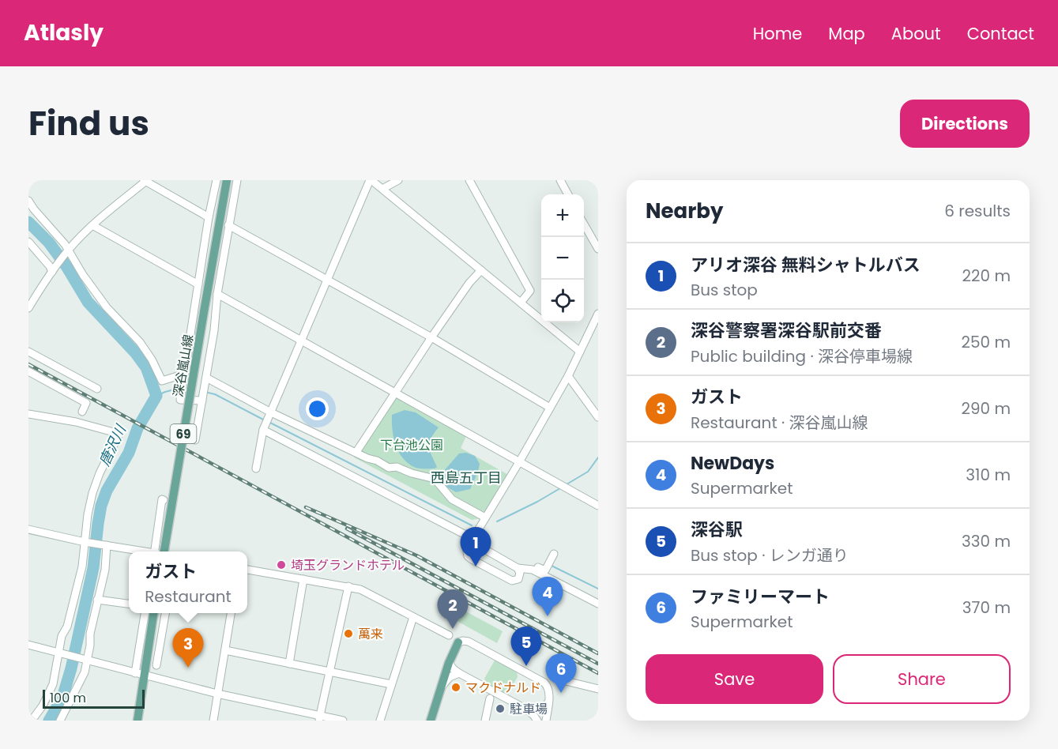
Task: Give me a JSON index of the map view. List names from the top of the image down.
{
  "streets": {
    "main road": ["深谷嵐山線", "69"]
  },
  "districts": ["西島五丁目"],
  "water": ["唐沢川"],
  "parks": ["下台池公園"],
  "places": [
    "埼玉グランドホテル",
    "萬来",
    "マクドナルド",
    "駐車場"
  ],
  "scale_bar": "100 m",
  "page": {
    "header": "Atlasly",
    "nav": [
      "Home",
      "Map",
      "About",
      "Contact"
    ],
    "title": "Find us",
    "buttons": [
      "Directions",
      ["Save", "Share"]
    ],
    "heading": ["Nearby", "6 results"],
    "map_buttons": ["+", "−"],
    "list": [
      {
        "mark": "1",
        "name": "アリオ深谷 無料シャトルバス",
        "note": "Bus stop",
        "value": "220 m"
      },
      {
        "mark": "2",
        "name": "深谷警察署深谷駅前交番",
        "note": "Public building · 深谷停車場線",
        "value": "250 m"
      },
      {
        "mark": "3",
        "name": "ガスト",
        "note": "Restaurant · 深谷嵐山線",
        "value": "290 m"
      },
      {
        "mark": "4",
        "name": "NewDays",
        "note": "Supermarket",
        "value": "310 m"
      },
      {
        "mark": "5",
        "name": "深谷駅",
        "note": "Bus stop · レンガ通り",
        "value": "330 m"
      },
      {
        "mark": "6",
        "name": "ファミリーマート",
        "note": "Supermarket",
        "value": "370 m"
      }
    ],
    "pins": [
      "1",
      "4",
      "2",
      "5",
      "3",
      "6"
    ],
    "popup": ["ガスト", "Restaurant"],
    "scale": "100 m"
  }
}
